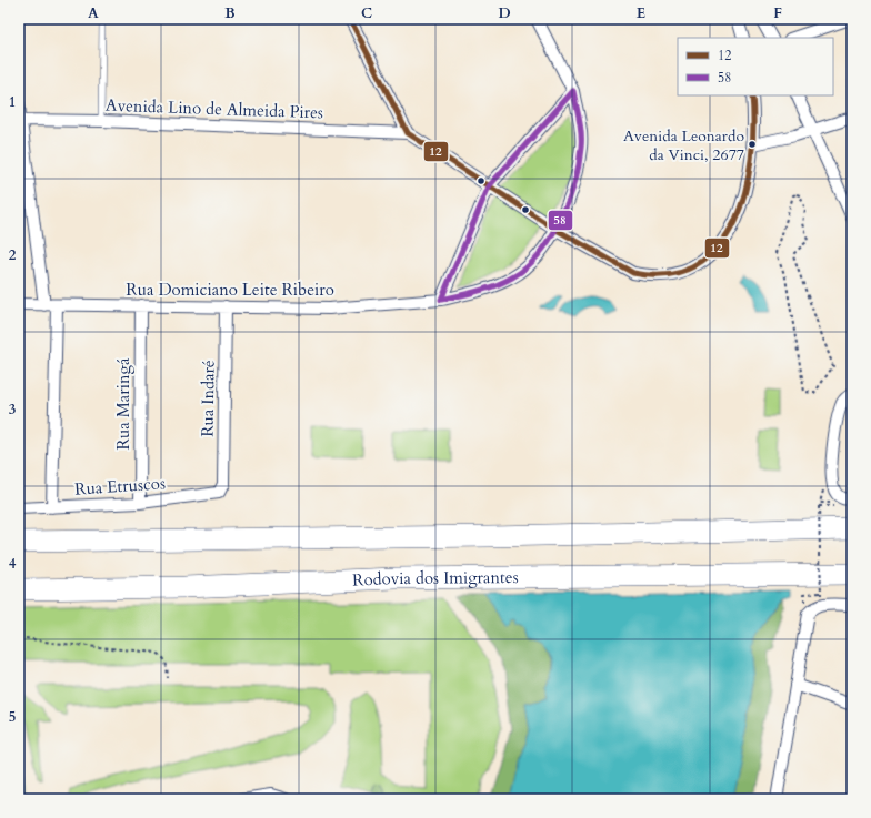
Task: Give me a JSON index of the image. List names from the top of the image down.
{
  "streets": {
    "highway": ["Rodovia dos Imigrantes"],
    "street": [
      "Avenida Lino de Almeida Pires",
      "Rua Domiciano Leite Ribeiro",
      "Rua Indaré",
      "Rua Maringá",
      "Rua Etruscos"
    ]
  },
  "crossings": [
    ["Rua Domiciano Leite Ribeiro", "Rua Indaré"],
    ["Rua Domiciano Leite Ribeiro", "Rua Maringá"],
    ["Rua Indaré", "Rua Etruscos"],
    ["Rua Maringá", "Rua Etruscos"]
  ],
  "places": ["Avenida Leonardo da Vinci, 2677"],
  "lines": ["transit line 12", "transit line 58"],
  "legend": ["12", "58"],
  "grid": {
    "columns": [
      "A",
      "B",
      "C",
      "D",
      "E",
      "F"
    ],
    "rows": [
      "1",
      "2",
      "3",
      "4",
      "5"
    ]
  }
}
